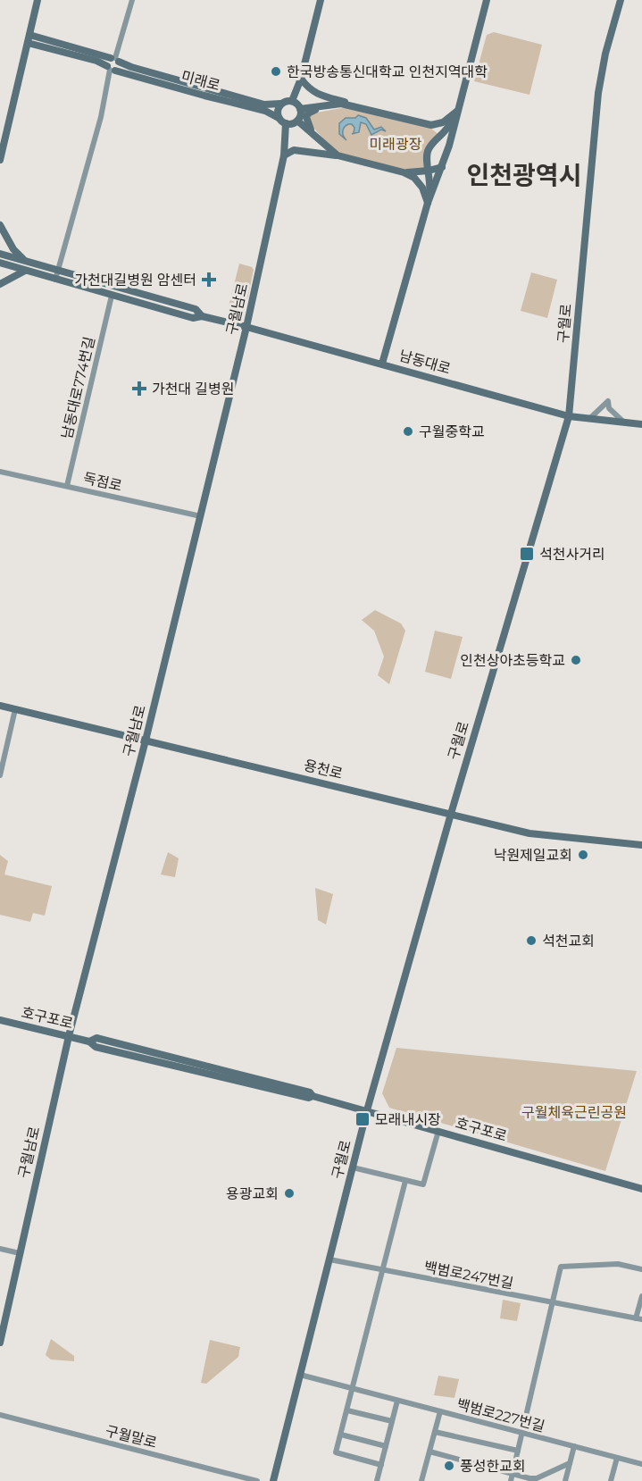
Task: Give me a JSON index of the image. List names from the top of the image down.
{
  "streets": {
    "street": [
      "미래로",
      "구월남로",
      "구월로",
      "남동대로",
      "남동대로774번길",
      "독점로",
      "용천로",
      "호구포로",
      "백범로247번길",
      "백범로227번길",
      "구월말로"
    ]
  },
  "crossings": [
    ["미래로", "구월남로"],
    ["구월남로", "남동대로"],
    ["구월남로", "독점로"],
    ["구월남로", "용천로"],
    ["구월남로", "호구포로"],
    ["구월로", "남동대로"],
    ["구월로", "용천로"],
    ["구월로", "호구포로"],
    ["구월로", "백범로247번길"],
    ["구월로", "백범로227번길"],
    ["남동대로", "남동대로774번길"],
    ["남동대로774번길", "독점로"]
  ],
  "districts": ["인천광역시"],
  "parks": ["미래광장", "구월체육근린공원"],
  "places": {
    "other": [
      "한국방송통신대학교 인천지역대학",
      "구월중학교",
      "인천상아초등학교",
      "낙원제일교회",
      "석천교회",
      "용광교회",
      "풍성한교회"
    ],
    "health": ["가천대길병원 암센터", "가천대 길병원"],
    "transit": ["석천사거리", "모래내시장"]
  }
}
